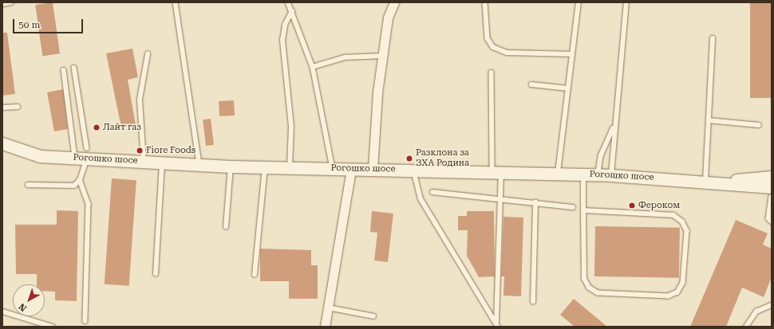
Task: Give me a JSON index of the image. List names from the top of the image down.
{
  "streets": {
    "main road": ["Рогошко шосе"]
  },
  "places": [
    "Лайт газ",
    "Fiore Foods",
    "Разклона за ЗХА Родина",
    "Фероком"
  ],
  "scale_bar": "50 m",
  "north": "bottom left"
}
